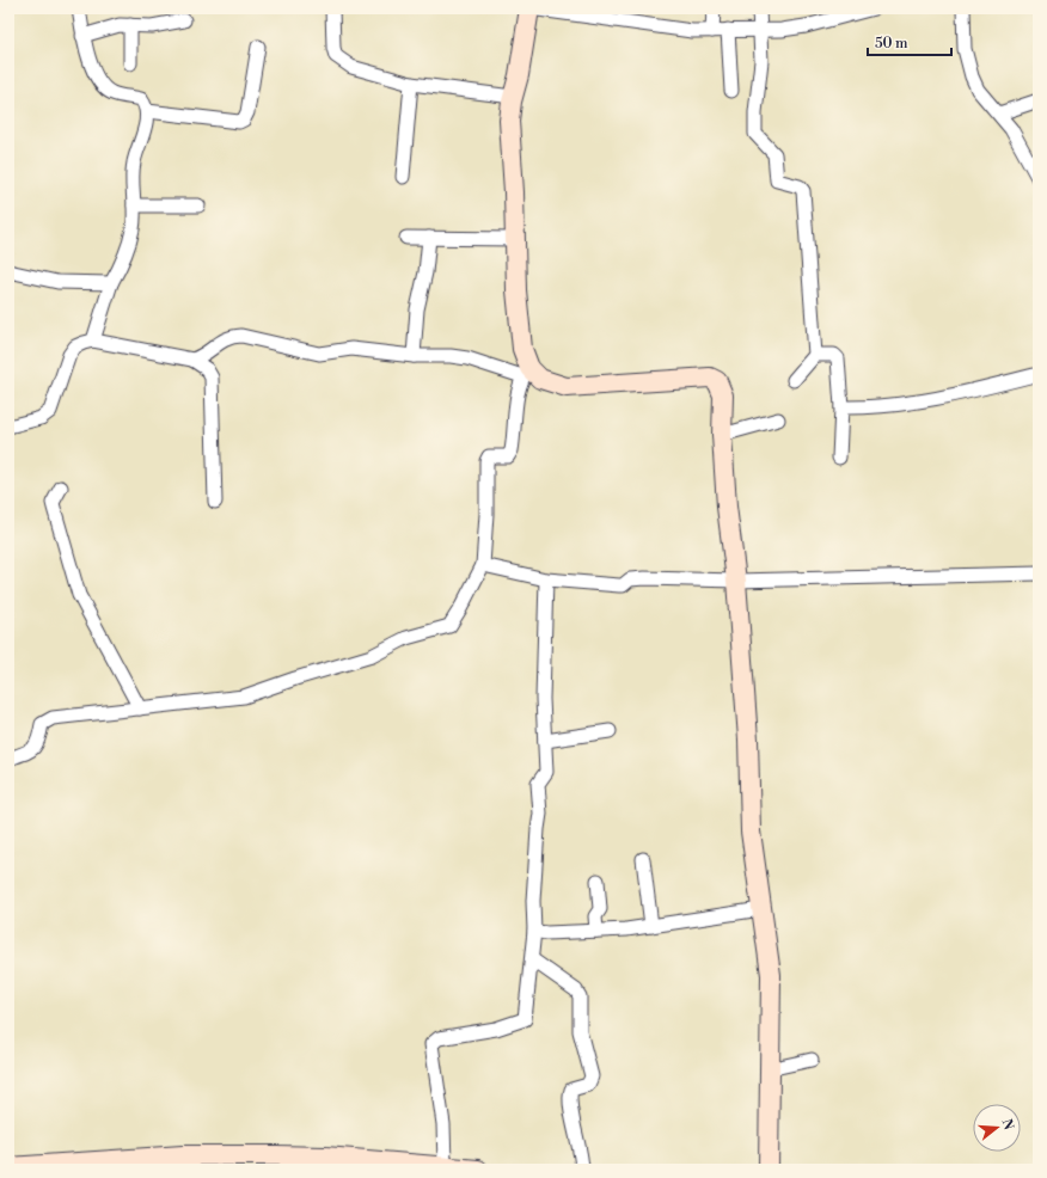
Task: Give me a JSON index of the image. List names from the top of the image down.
{
  "scale_bar": "50 m",
  "north": "right"
}
